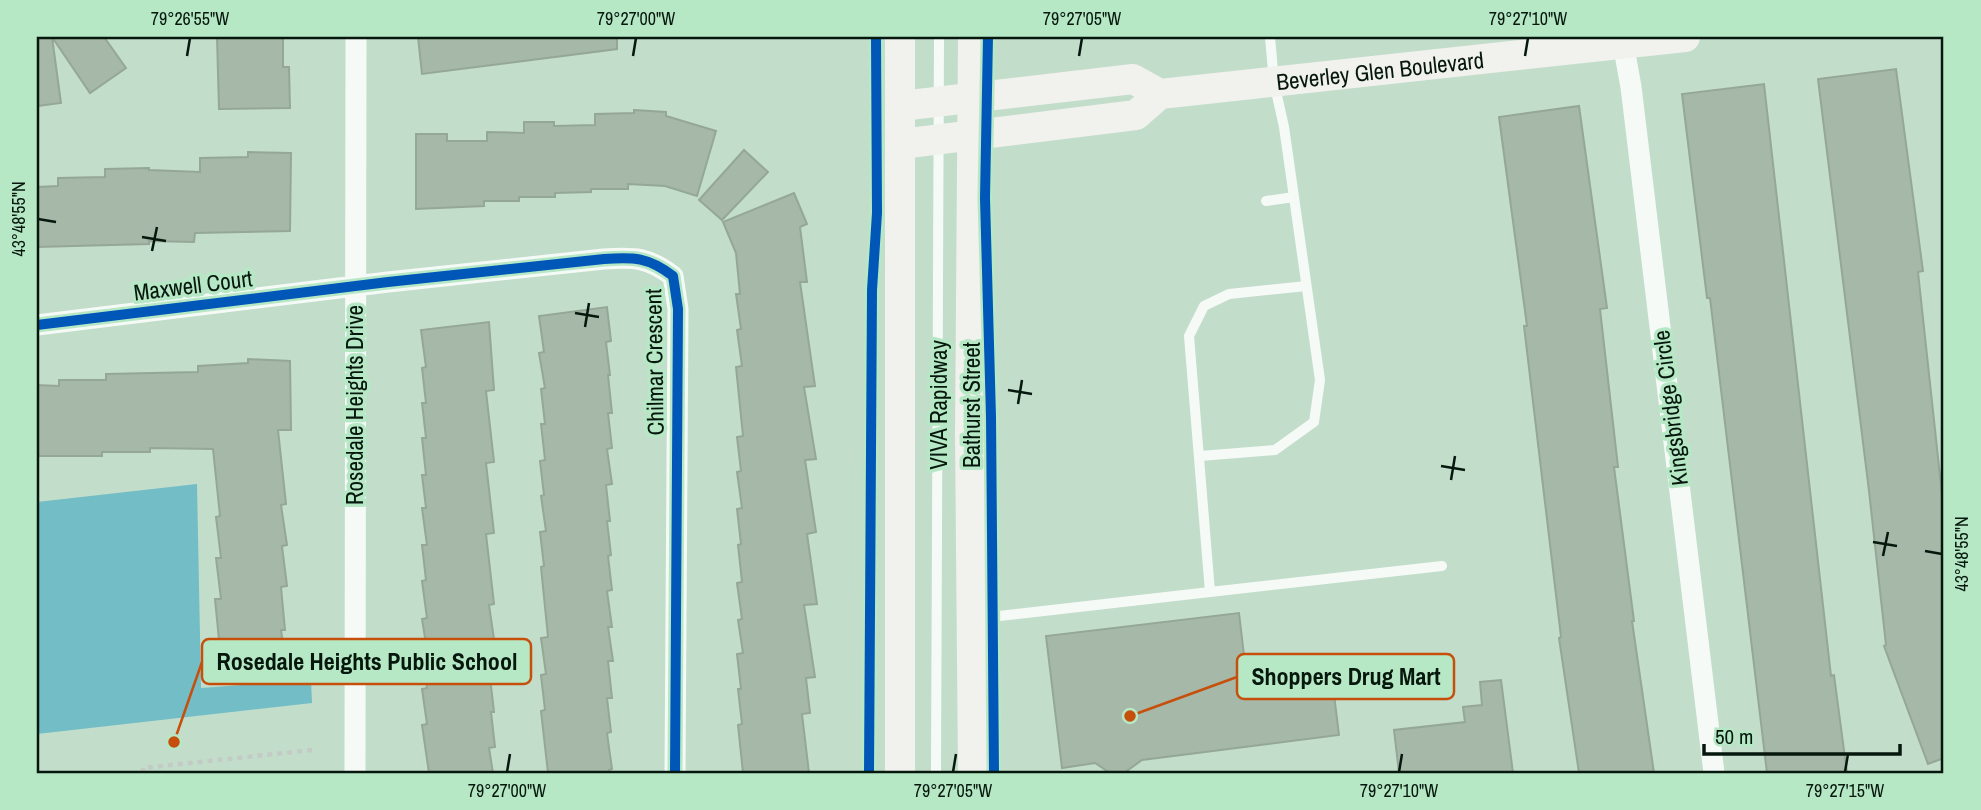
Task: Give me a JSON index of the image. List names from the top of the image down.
{
  "streets": {
    "main road": ["Beverley Glen Boulevard", "Bathurst Street"],
    "street": [
      "Maxwell Court",
      "Chilmar Crescent",
      "Rosedale Heights Drive",
      "Kingsbridge Circle"
    ],
    "lane": ["VIVA Rapidway"]
  },
  "crossings": [
    ["Beverley Glen Boulevard", "Kingsbridge Circle"],
    ["Maxwell Court", "Chilmar Crescent"],
    ["Maxwell Court", "Rosedale Heights Drive"],
    ["Chilmar Crescent", "Rosedale Heights Drive"]
  ],
  "places": ["Shoppers Drug Mart", "Rosedale Heights Public School"],
  "scale_bar": "50 m",
  "coordinates": [
    "79°26'55\"W",
    "79°27'00\"W",
    "79°27'05\"W",
    "79°27'10\"W",
    "43°48'55\"N",
    "79°27'15\"W"
  ]
}
